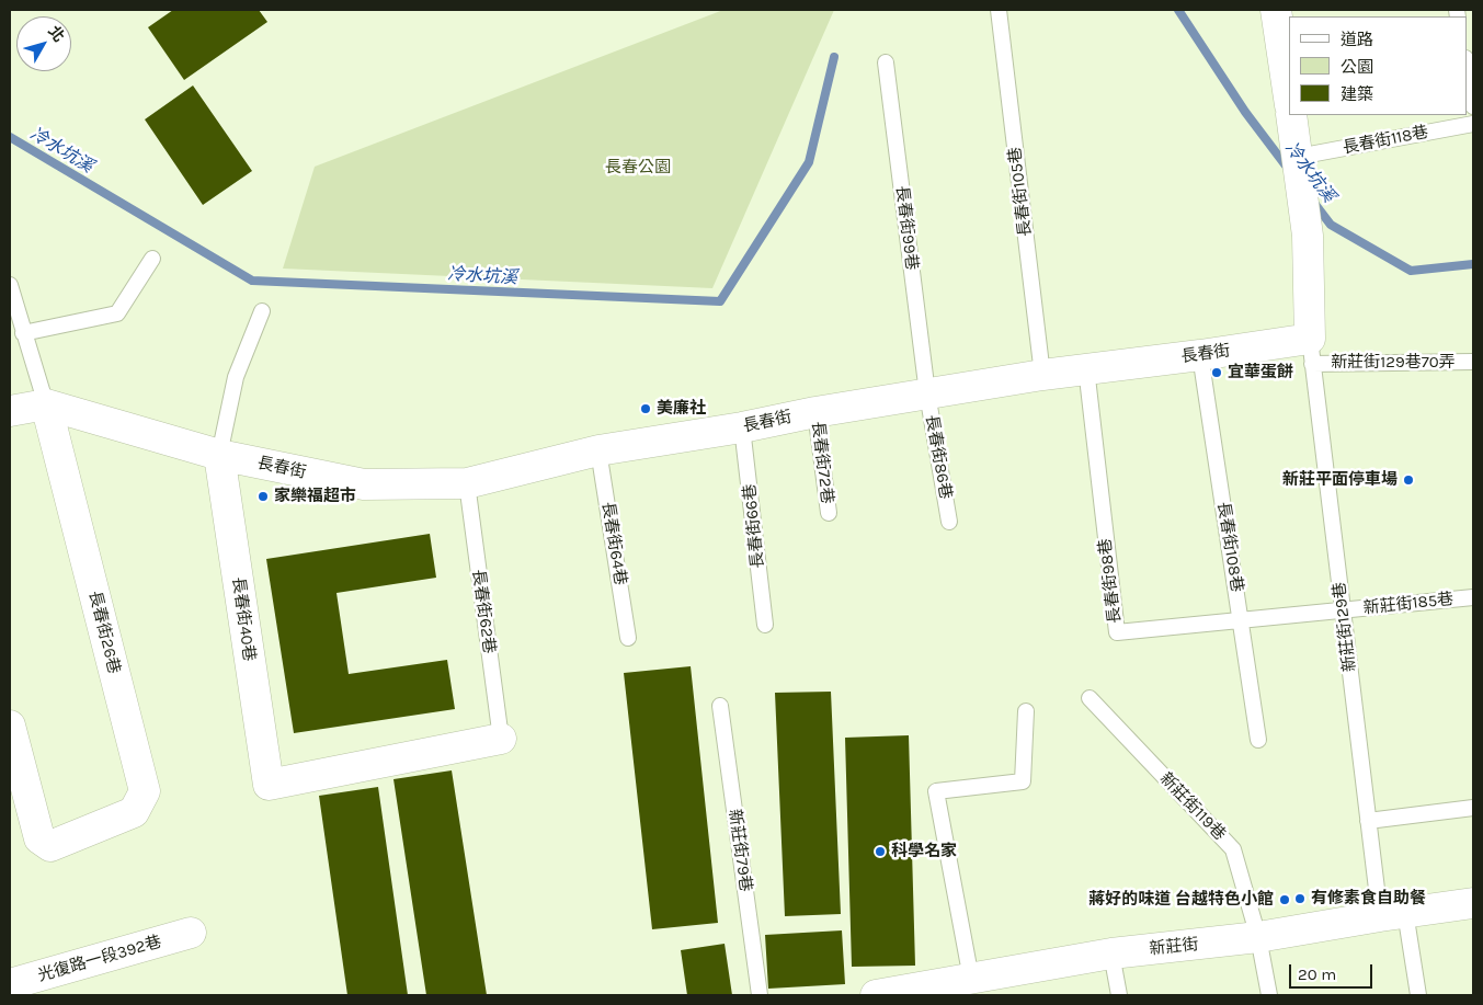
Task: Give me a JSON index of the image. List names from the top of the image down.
{
  "streets": {
    "street": [
      "長春街",
      "長春街40巷",
      "長春街26巷",
      "新莊街",
      "光復路一段392巷"
    ],
    "lane": [
      "長春街118巷",
      "長春街105巷",
      "長春街99巷",
      "新莊街129巷70弄",
      "長春街86巷",
      "長春街72巷",
      "長春街66巷",
      "長春街64巷",
      "長春街108巷",
      "長春街98巷",
      "新莊街185巷",
      "長春街62巷",
      "新莊街129巷",
      "新莊街119巷",
      "新莊街79巷"
    ]
  },
  "crossings": [
    ["長春街105巷", "長春街"],
    ["長春街99巷", "長春街"],
    ["長春街99巷", "長春街86巷"],
    ["長春街", "新莊街129巷70弄"],
    ["長春街", "長春街86巷"],
    ["長春街", "長春街72巷"],
    ["長春街", "長春街66巷"],
    ["長春街", "長春街64巷"],
    ["長春街", "長春街108巷"],
    ["長春街", "長春街98巷"],
    ["長春街", "長春街62巷"],
    ["長春街", "長春街40巷"],
    ["長春街", "新莊街129巷"],
    ["長春街", "長春街26巷"],
    ["新莊街129巷70弄", "新莊街129巷"],
    ["長春街108巷", "長春街98巷"],
    ["長春街98巷", "新莊街185巷"],
    ["長春街98巷", "新莊街129巷"],
    ["新莊街185巷", "新莊街129巷"],
    ["長春街62巷", "長春街40巷"],
    ["新莊街129巷", "新莊街"],
    ["新莊街119巷", "新莊街"]
  ],
  "water": ["冷水坑溪"],
  "parks": ["長春公園"],
  "places": [
    "宜華蛋餅",
    "美廉社",
    "新莊平面停車場",
    "家樂福超市",
    "科學名家",
    "有修素食自助餐",
    "蔣好的味道 台越特色小館"
  ],
  "legend": ["道路", "公園", "建築"],
  "scale_bar": "20 m",
  "north": "top right"
}
